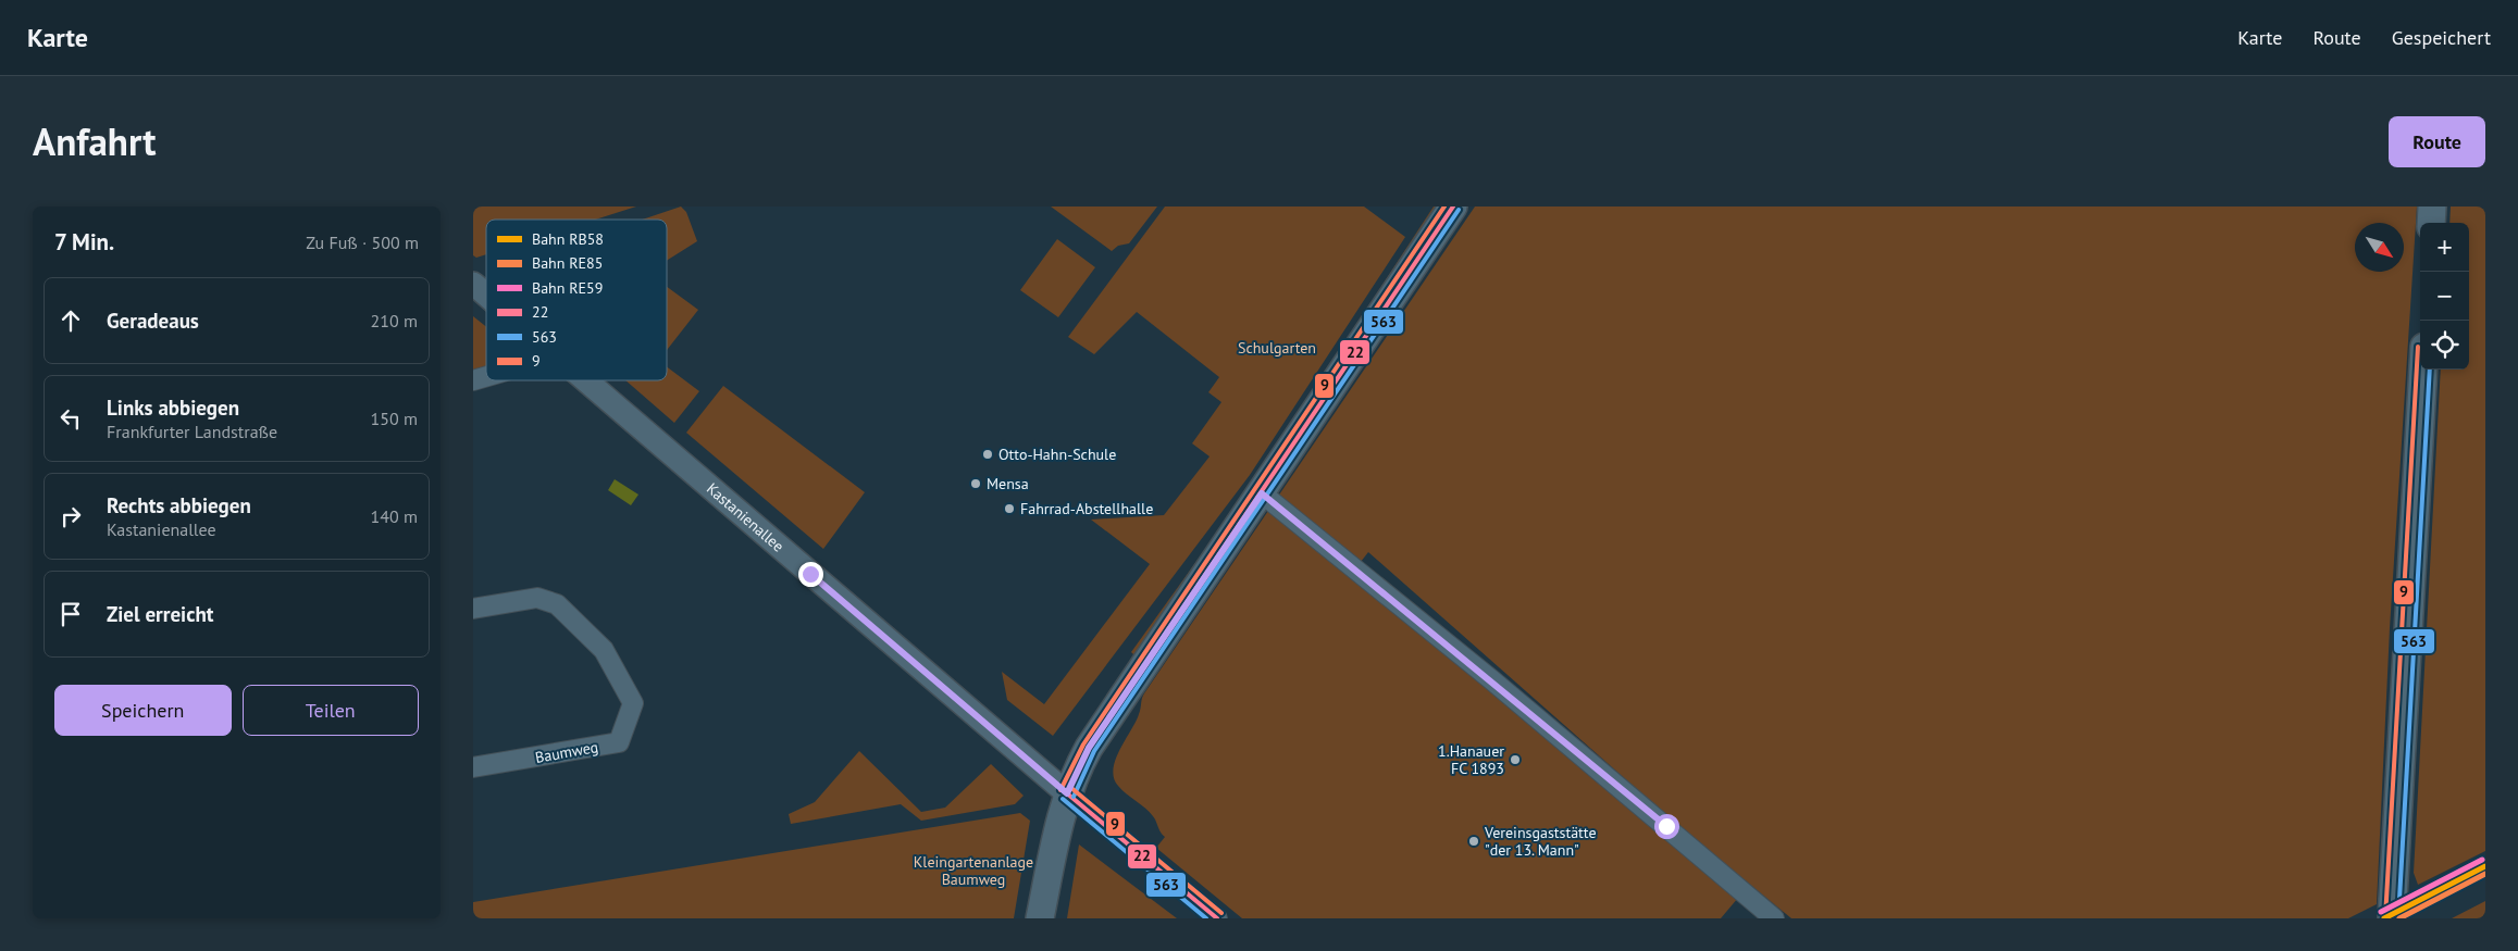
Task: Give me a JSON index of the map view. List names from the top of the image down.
{
  "streets": {
    "street": ["Kastanienallee", "Baumweg"]
  },
  "parks": ["Schulgarten", "Kleingartenanlage Baumweg"],
  "places": [
    "Otto-Hahn-Schule",
    "Mensa",
    "Fahrrad-Abstellhalle",
    "1.Hanauer FC 1893",
    "Vereinsgaststätte \"der 13. Mann\""
  ],
  "lines": [
    "transit line 22",
    "transit line 9",
    "transit line 563",
    "rail line RE59",
    "rail line RB58",
    "rail line RE85"
  ],
  "legend": [
    "Bahn RB58",
    "Bahn RE85",
    "Bahn RE59",
    "22",
    "563",
    "9"
  ],
  "north": "bottom right",
  "page": {
    "header": "Karte",
    "nav": ["Karte", "Route", "Gespeichert"],
    "title": "Anfahrt",
    "buttons": [
      "Route",
      ["Speichern", "Teilen"]
    ],
    "heading": ["7 Min.", "Zu Fuß · 500 m"],
    "map_buttons": ["+", "−"],
    "list": [
      ["Geradeaus", "210 m"],
      ["Links abbiegen", "Frankfurter Landstraße", "150 m"],
      ["Rechts abbiegen", "Kastanienallee", "140 m"],
      "Ziel erreicht"
    ]
  }
}
